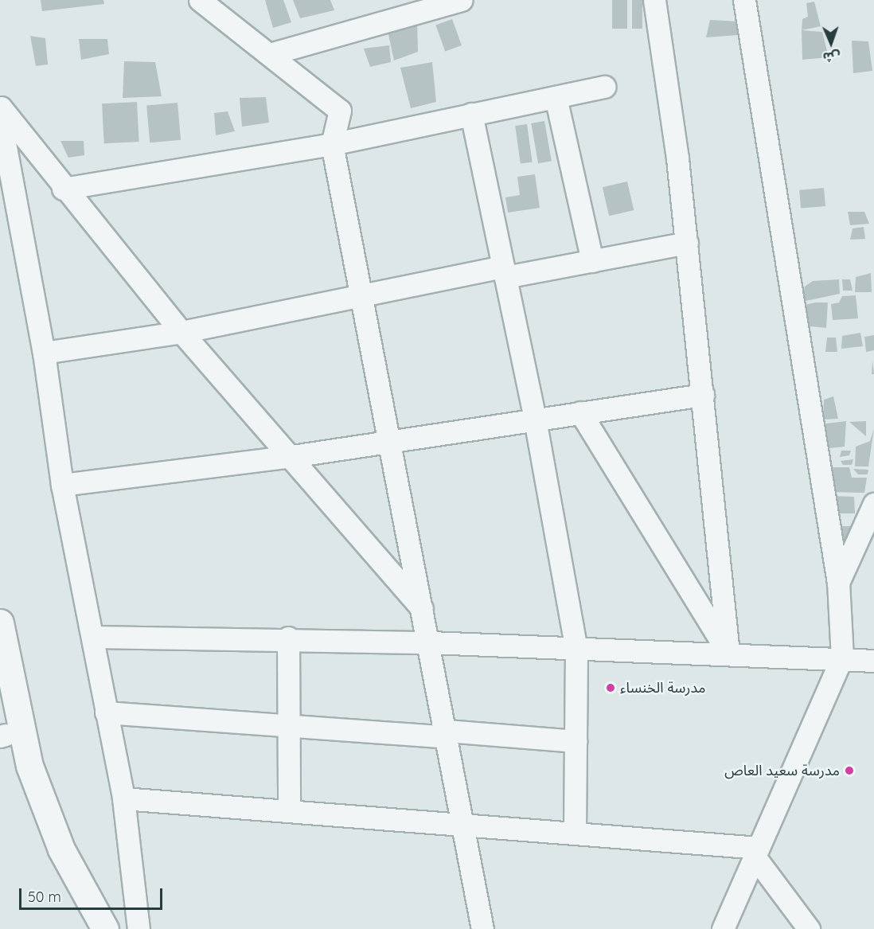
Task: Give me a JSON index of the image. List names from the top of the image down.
{
  "places": ["مدرسة الخنساء", "مدرسة سعيد العاص"],
  "scale_bar": "50 m",
  "north": "bottom"
}
